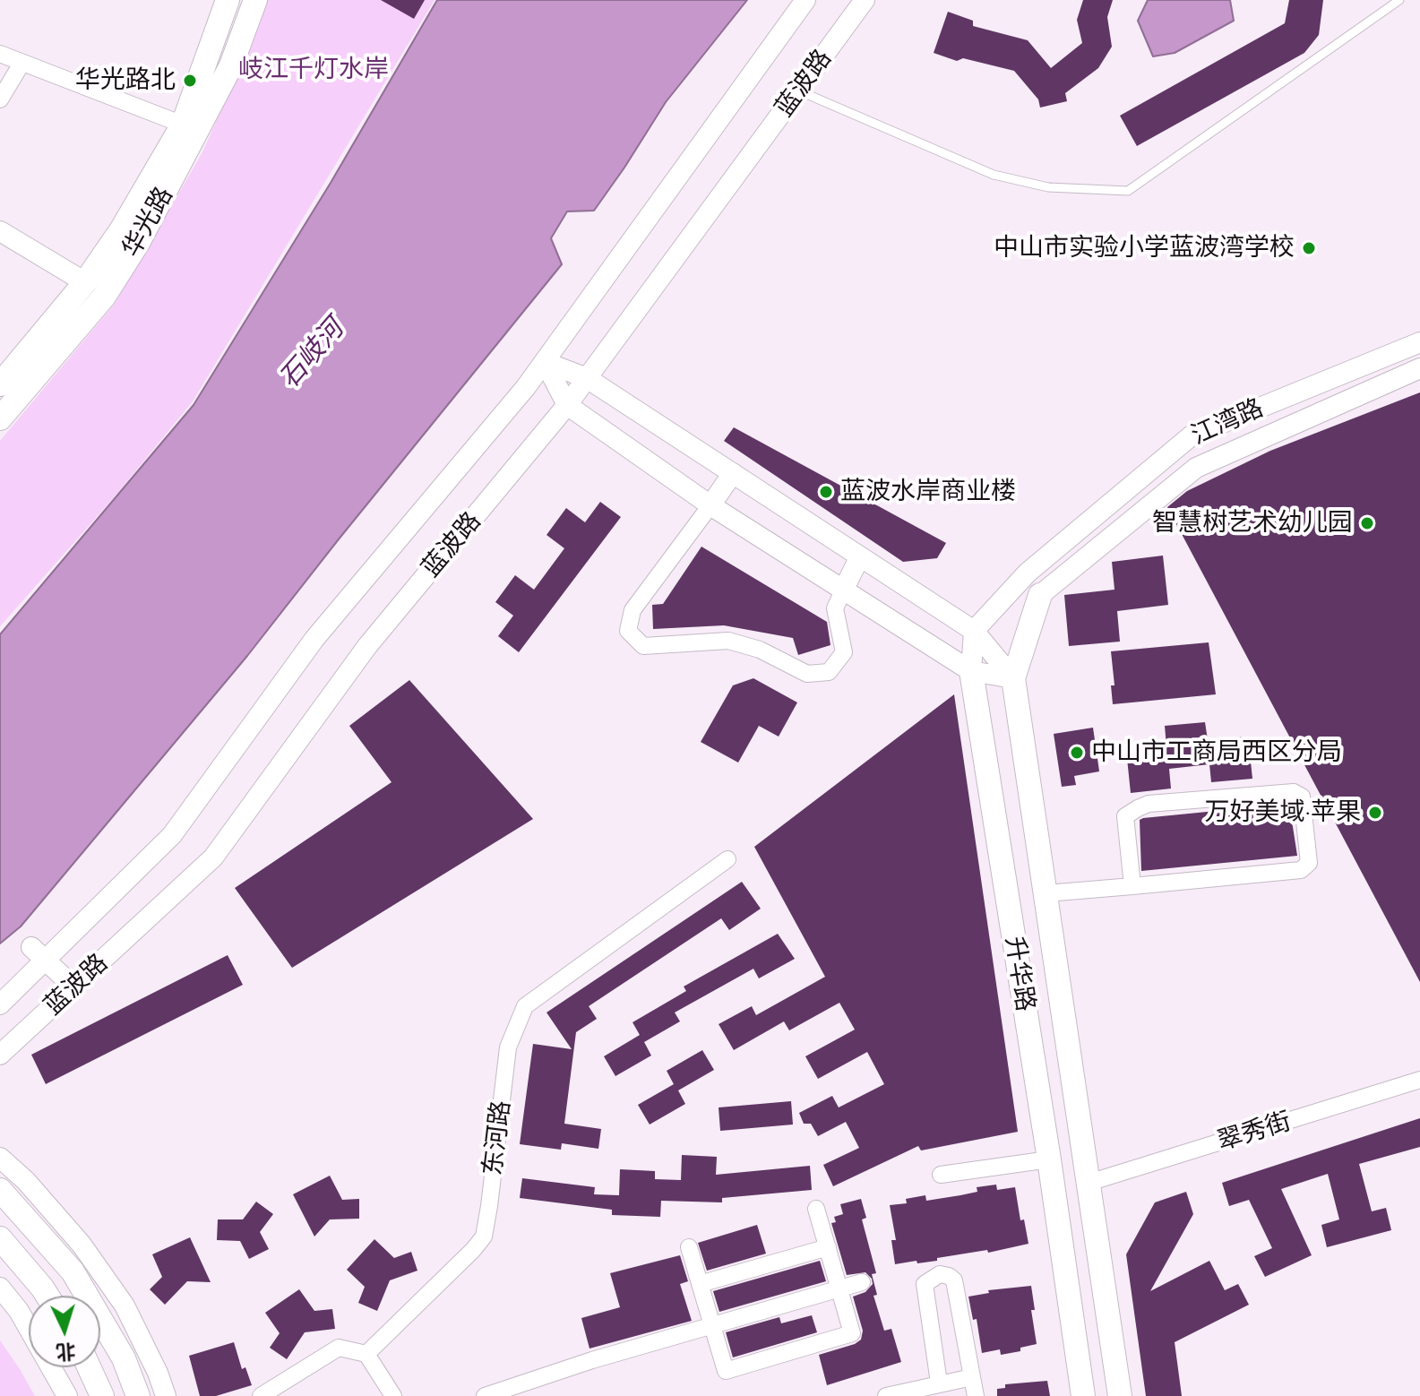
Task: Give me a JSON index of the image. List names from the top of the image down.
{
  "streets": {
    "main road": ["华光路", "升华路"],
    "street": [
      "蓝波路",
      "江湾路",
      "翠秀街",
      "东河路"
    ]
  },
  "crossings": [
    ["江湾路", "升华路"],
    ["升华路", "翠秀街"]
  ],
  "water": ["石岐河"],
  "parks": ["岐江千灯水岸"],
  "places": [
    "华光路北",
    "中山市实验小学蓝波湾学校",
    "蓝波水岸商业楼",
    "智慧树艺术幼儿园",
    "中山市工商局西区分局",
    "万好美域·苹果"
  ],
  "north": "bottom"
}
